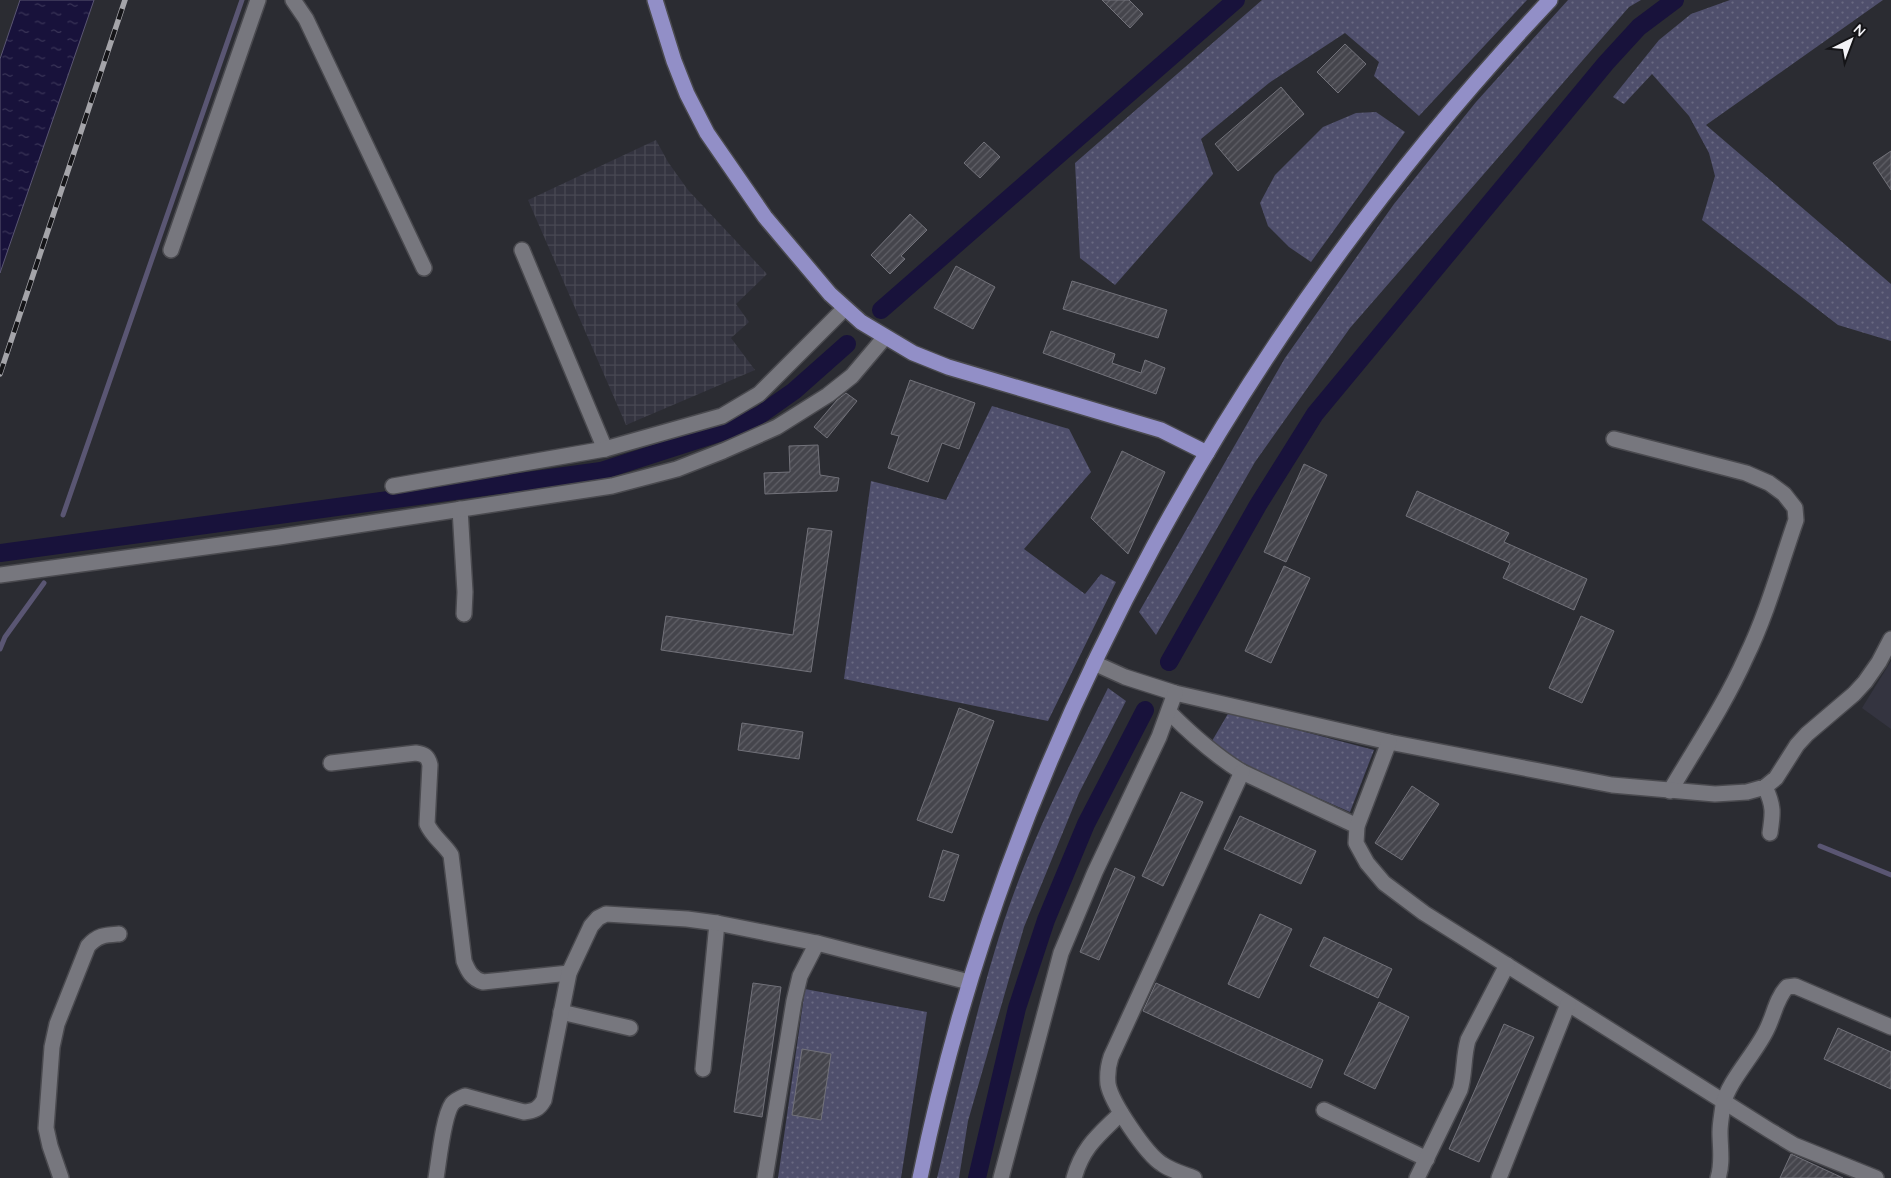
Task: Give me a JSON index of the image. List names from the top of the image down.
{
  "north": "top right"
}
